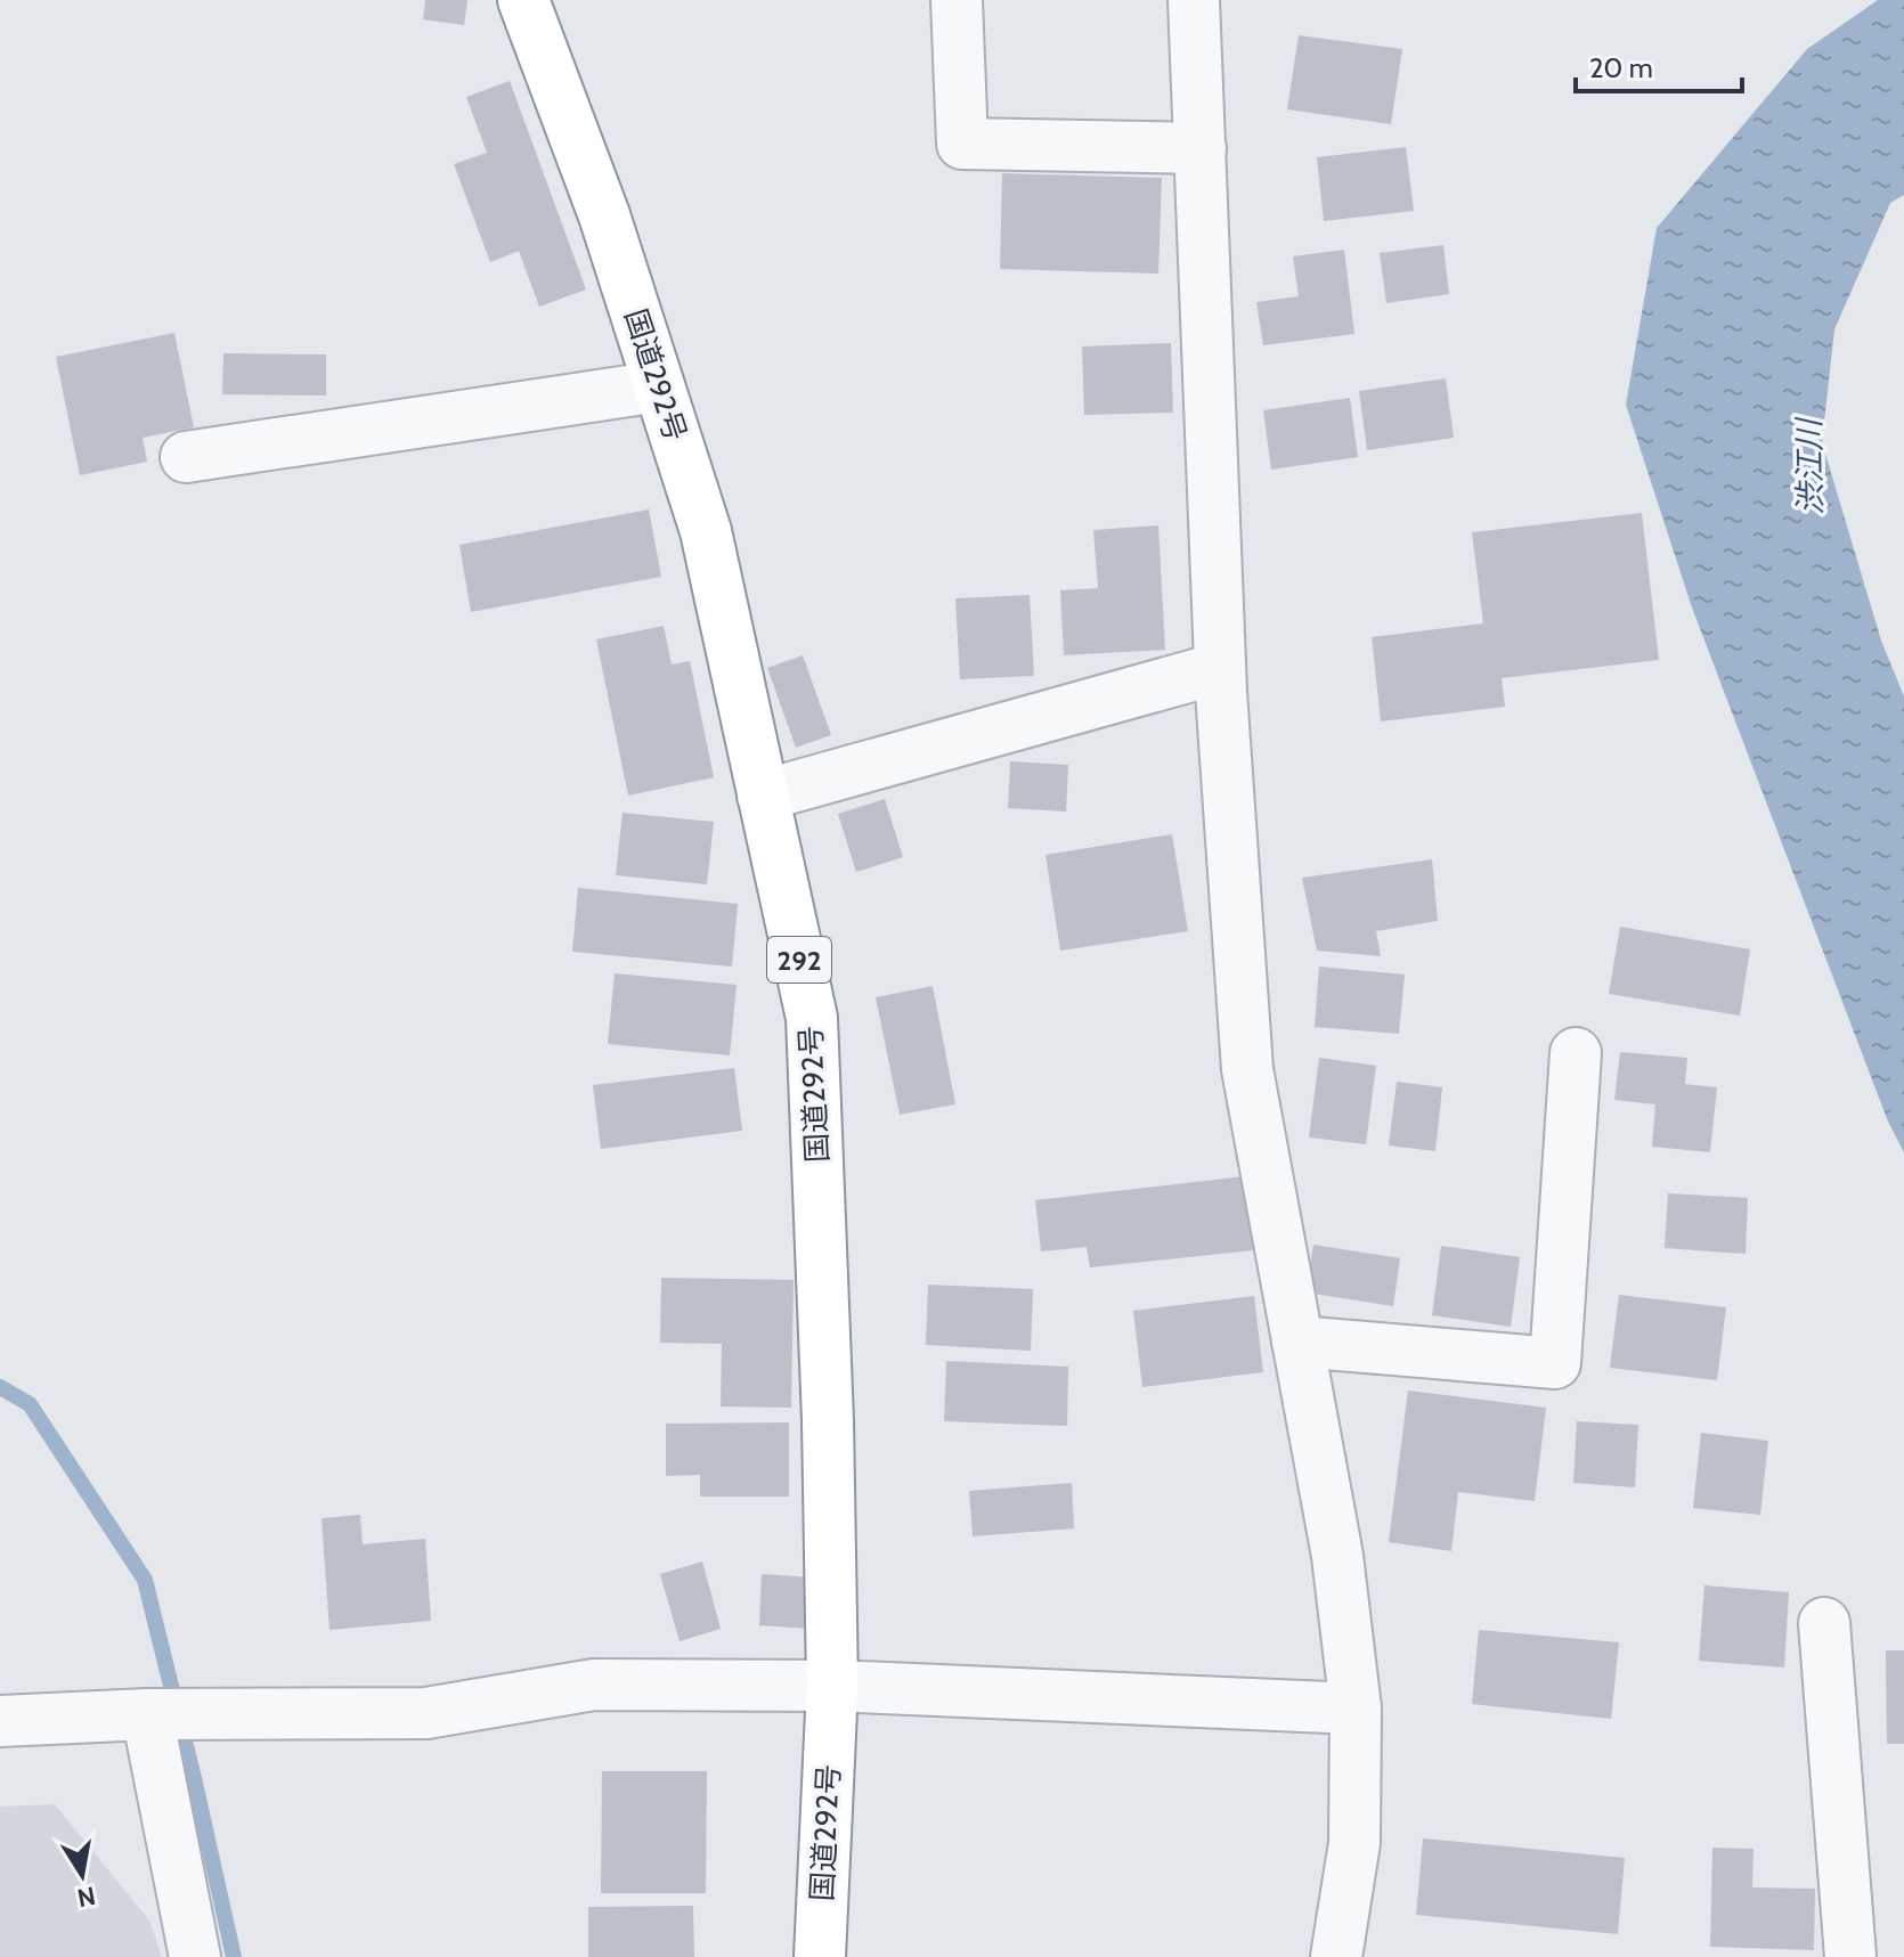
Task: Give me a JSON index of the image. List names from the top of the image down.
{
  "streets": {
    "highway": ["国道292号", "292"]
  },
  "water": ["渋江川"],
  "scale_bar": "20 m",
  "north": "bottom"
}
